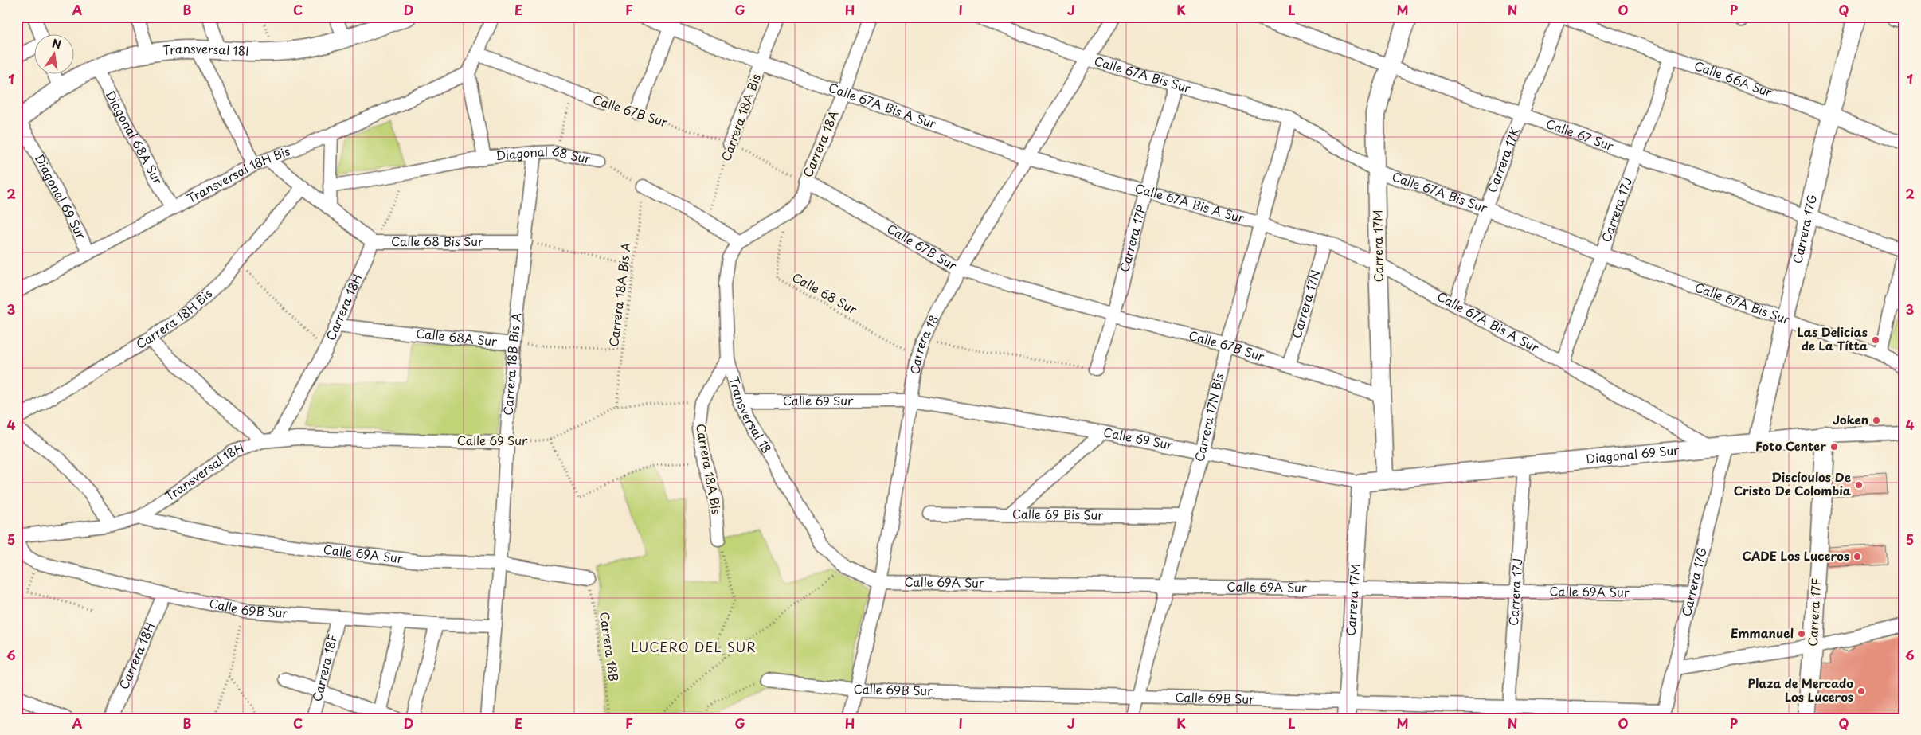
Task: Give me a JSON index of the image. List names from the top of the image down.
{
  "streets": {
    "street": [
      "Transversal 18I",
      "Calle 67A Bis Sur",
      "Calle 66A Sur",
      "Calle 67A Bis A Sur",
      "Calle 67B Sur",
      "Carrera 18A Bis",
      "Calle 67 Sur",
      "Diagonal 68A Sur",
      "Carrera 18A",
      "Diagonal 68 Sur",
      "Carrera 17K",
      "Transversal 18H Bis",
      "Diagonal 69 Sur",
      "Carrera 17J",
      "Carrera 17G",
      "Carrera 17P",
      "Calle 68 Bis Sur",
      "Carrera 17M",
      "Carrera 17N",
      "Carrera 18H",
      "Carrera 18H Bis",
      "Calle 68A Sur",
      "Carrera 18",
      "Carrera 18B Bis A",
      "Calle 69 Sur",
      "Transversal 18",
      "Carrera 17N Bis",
      "Transversal 18H",
      "Calle 69 Bis Sur",
      "Calle 69A Sur",
      "Calle 69B Sur",
      "Carrera 17F",
      "Carrera 18F"
    ],
    "path": ["Calle 68 Sur", "Carrera 18A Bis A", "Carrera 18B"]
  },
  "crossings": [
    ["Transversal 18I", "Diagonal 68A Sur"],
    ["Transversal 18I", "Diagonal 69 Sur"],
    ["Calle 67A Bis Sur", "Carrera 17K"],
    ["Calle 67A Bis Sur", "Carrera 17J"],
    ["Calle 67A Bis Sur", "Carrera 17G"],
    ["Calle 67A Bis Sur", "Carrera 17P"],
    ["Calle 67A Bis Sur", "Carrera 17M"],
    ["Calle 67A Bis Sur", "Carrera 18"],
    ["Calle 67A Bis Sur", "Carrera 17N Bis"],
    ["Calle 66A Sur", "Carrera 17K"],
    ["Calle 66A Sur", "Carrera 17J"],
    ["Calle 66A Sur", "Carrera 17G"],
    ["Calle 67A Bis A Sur", "Carrera 18A Bis"],
    ["Calle 67A Bis A Sur", "Carrera 18A"],
    ["Calle 67A Bis A Sur", "Carrera 17K"],
    ["Calle 67A Bis A Sur", "Diagonal 69 Sur"],
    ["Calle 67A Bis A Sur", "Carrera 17J"],
    ["Calle 67A Bis A Sur", "Carrera 17G"],
    ["Calle 67A Bis A Sur", "Carrera 17P"],
    ["Calle 67A Bis A Sur", "Carrera 17M"],
    ["Calle 67A Bis A Sur", "Carrera 17N"],
    ["Calle 67A Bis A Sur", "Carrera 18"],
    ["Calle 67A Bis A Sur", "Carrera 17N Bis"],
    ["Calle 67B Sur", "Carrera 18A Bis"],
    ["Calle 67B Sur", "Carrera 18A"],
    ["Calle 67B Sur", "Carrera 17P"],
    ["Calle 67B Sur", "Carrera 17M"],
    ["Calle 67B Sur", "Carrera 17N"],
    ["Calle 67B Sur", "Carrera 18"],
    ["Calle 67B Sur", "Carrera 17N Bis"],
    ["Carrera 18A Bis", "Calle 69 Sur"],
    ["Carrera 18A Bis", "Transversal 18"],
    ["Calle 67 Sur", "Carrera 17K"],
    ["Calle 67 Sur", "Carrera 17J"],
    ["Calle 67 Sur", "Carrera 17G"],
    ["Calle 67 Sur", "Carrera 17M"],
    ["Diagonal 68A Sur", "Transversal 18H Bis"],
    ["Carrera 18A", "Calle 68 Sur"],
    ["Carrera 18A", "Transversal 18"],
    ["Diagonal 68 Sur", "Carrera 18A Bis A"],
    ["Diagonal 68 Sur", "Carrera 18B Bis A"],
    ["Transversal 18H Bis", "Diagonal 69 Sur"],
    ["Transversal 18H Bis", "Calle 68 Bis Sur"],
    ["Diagonal 69 Sur", "Carrera 17J"],
    ["Diagonal 69 Sur", "Carrera 17G"],
    ["Diagonal 69 Sur", "Carrera 17M"],
    ["Diagonal 69 Sur", "Calle 69 Sur"],
    ["Diagonal 69 Sur", "Carrera 17F"],
    ["Carrera 17J", "Calle 69A Sur"],
    ["Carrera 17J", "Calle 69B Sur"],
    ["Carrera 17G", "Calle 69A Sur"],
    ["Carrera 17G", "Calle 69B Sur"],
    ["Calle 68 Bis Sur", "Carrera 18H"],
    ["Calle 68 Bis Sur", "Carrera 18H Bis"],
    ["Calle 68 Bis Sur", "Carrera 18B Bis A"],
    ["Carrera 17M", "Calle 69 Sur"],
    ["Carrera 17M", "Calle 69A Sur"],
    ["Carrera 17M", "Calle 69B Sur"],
    ["Calle 68 Sur", "Carrera 18"],
    ["Carrera 18A Bis A", "Calle 68A Sur"],
    ["Carrera 18A Bis A", "Calle 69 Sur"],
    ["Carrera 18H", "Calle 68A Sur"],
    ["Carrera 18H", "Calle 69 Sur"],
    ["Carrera 18H", "Transversal 18H"],
    ["Carrera 18H", "Calle 69B Sur"],
    ["Calle 68A Sur", "Carrera 18B Bis A"],
    ["Carrera 18", "Calle 69 Sur"],
    ["Carrera 18", "Calle 69A Sur"],
    ["Carrera 18", "Calle 69B Sur"],
    ["Carrera 18B Bis A", "Calle 69 Sur"],
    ["Carrera 18B Bis A", "Calle 69A Sur"],
    ["Carrera 18B Bis A", "Calle 69B Sur"],
    ["Calle 69 Sur", "Transversal 18"],
    ["Calle 69 Sur", "Carrera 17N Bis"],
    ["Calle 69 Sur", "Transversal 18H"],
    ["Transversal 18", "Calle 69A Sur"],
    ["Carrera 17N Bis", "Calle 69 Bis Sur"],
    ["Carrera 17N Bis", "Calle 69A Sur"],
    ["Carrera 17N Bis", "Calle 69B Sur"],
    ["Transversal 18H", "Calle 69A Sur"],
    ["Calle 69A Sur", "Carrera 18B"],
    ["Calle 69B Sur", "Carrera 18F"]
  ],
  "districts": ["LUCERO DEL SUR"],
  "places": [
    "Las Delicias de La Títta",
    "Joken",
    "Foto Center",
    "Discíoulos De Cristo De Colombia",
    "CADE Los Luceros",
    "Emmanuel",
    "Plaza de Mercado Los Luceros"
  ],
  "north": "top",
  "grid": {
    "columns": [
      "A",
      "B",
      "C",
      "D",
      "E",
      "F",
      "G",
      "H",
      "I",
      "J",
      "K",
      "L",
      "M",
      "N",
      "O",
      "P",
      "Q"
    ],
    "rows": [
      "1",
      "2",
      "3",
      "4",
      "5",
      "6"
    ]
  }
}
